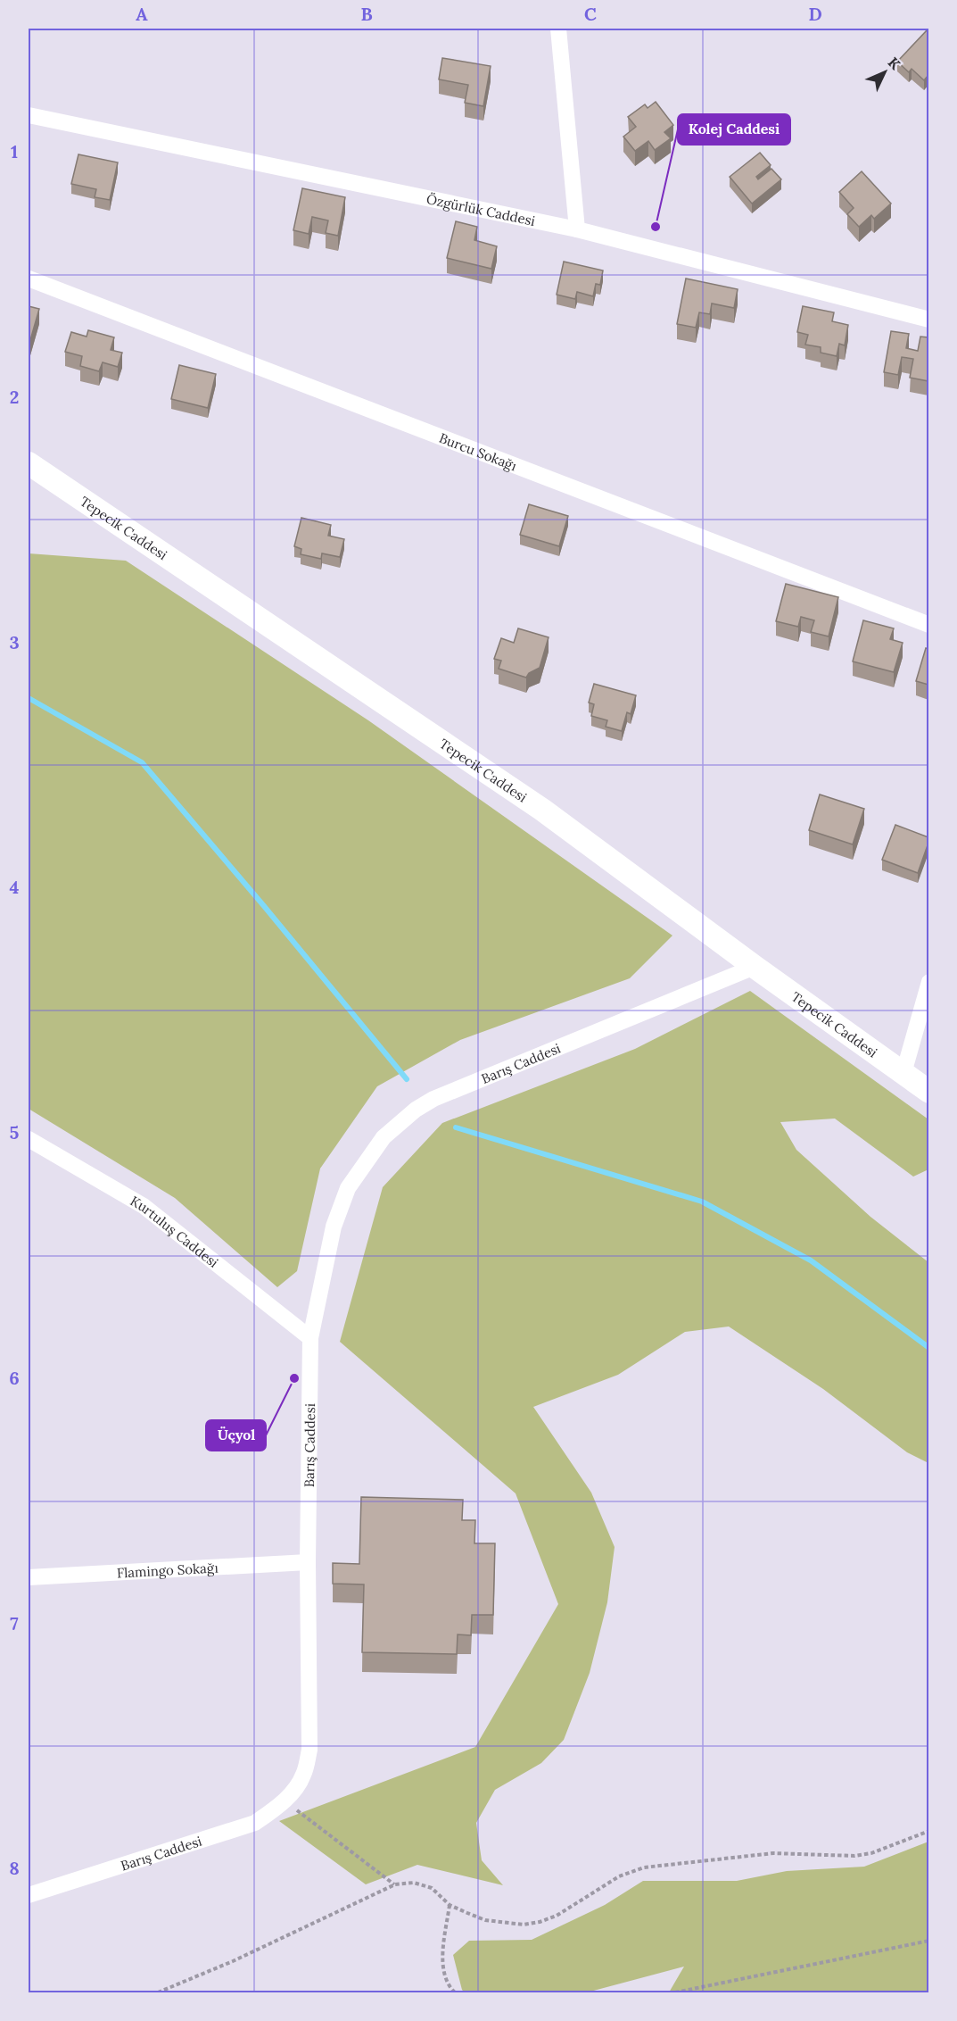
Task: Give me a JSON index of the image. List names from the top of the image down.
{
  "streets": {
    "street": [
      "Özgürlük Caddesi",
      "Burcu Sokağı",
      "Tepecik Caddesi",
      "Barış Caddesi",
      "Kurtuluş Caddesi",
      "Flamingo Sokağı"
    ]
  },
  "crossings": [
    ["Tepecik Caddesi", "Barış Caddesi"],
    ["Barış Caddesi", "Kurtuluş Caddesi"],
    ["Barış Caddesi", "Flamingo Sokağı"]
  ],
  "places": ["Kolej Caddesi", "Üçyol"],
  "north": "top right",
  "grid": {
    "columns": [
      "A",
      "B",
      "C",
      "D"
    ],
    "rows": [
      "1",
      "2",
      "3",
      "4",
      "5",
      "6",
      "7",
      "8"
    ]
  }
}
